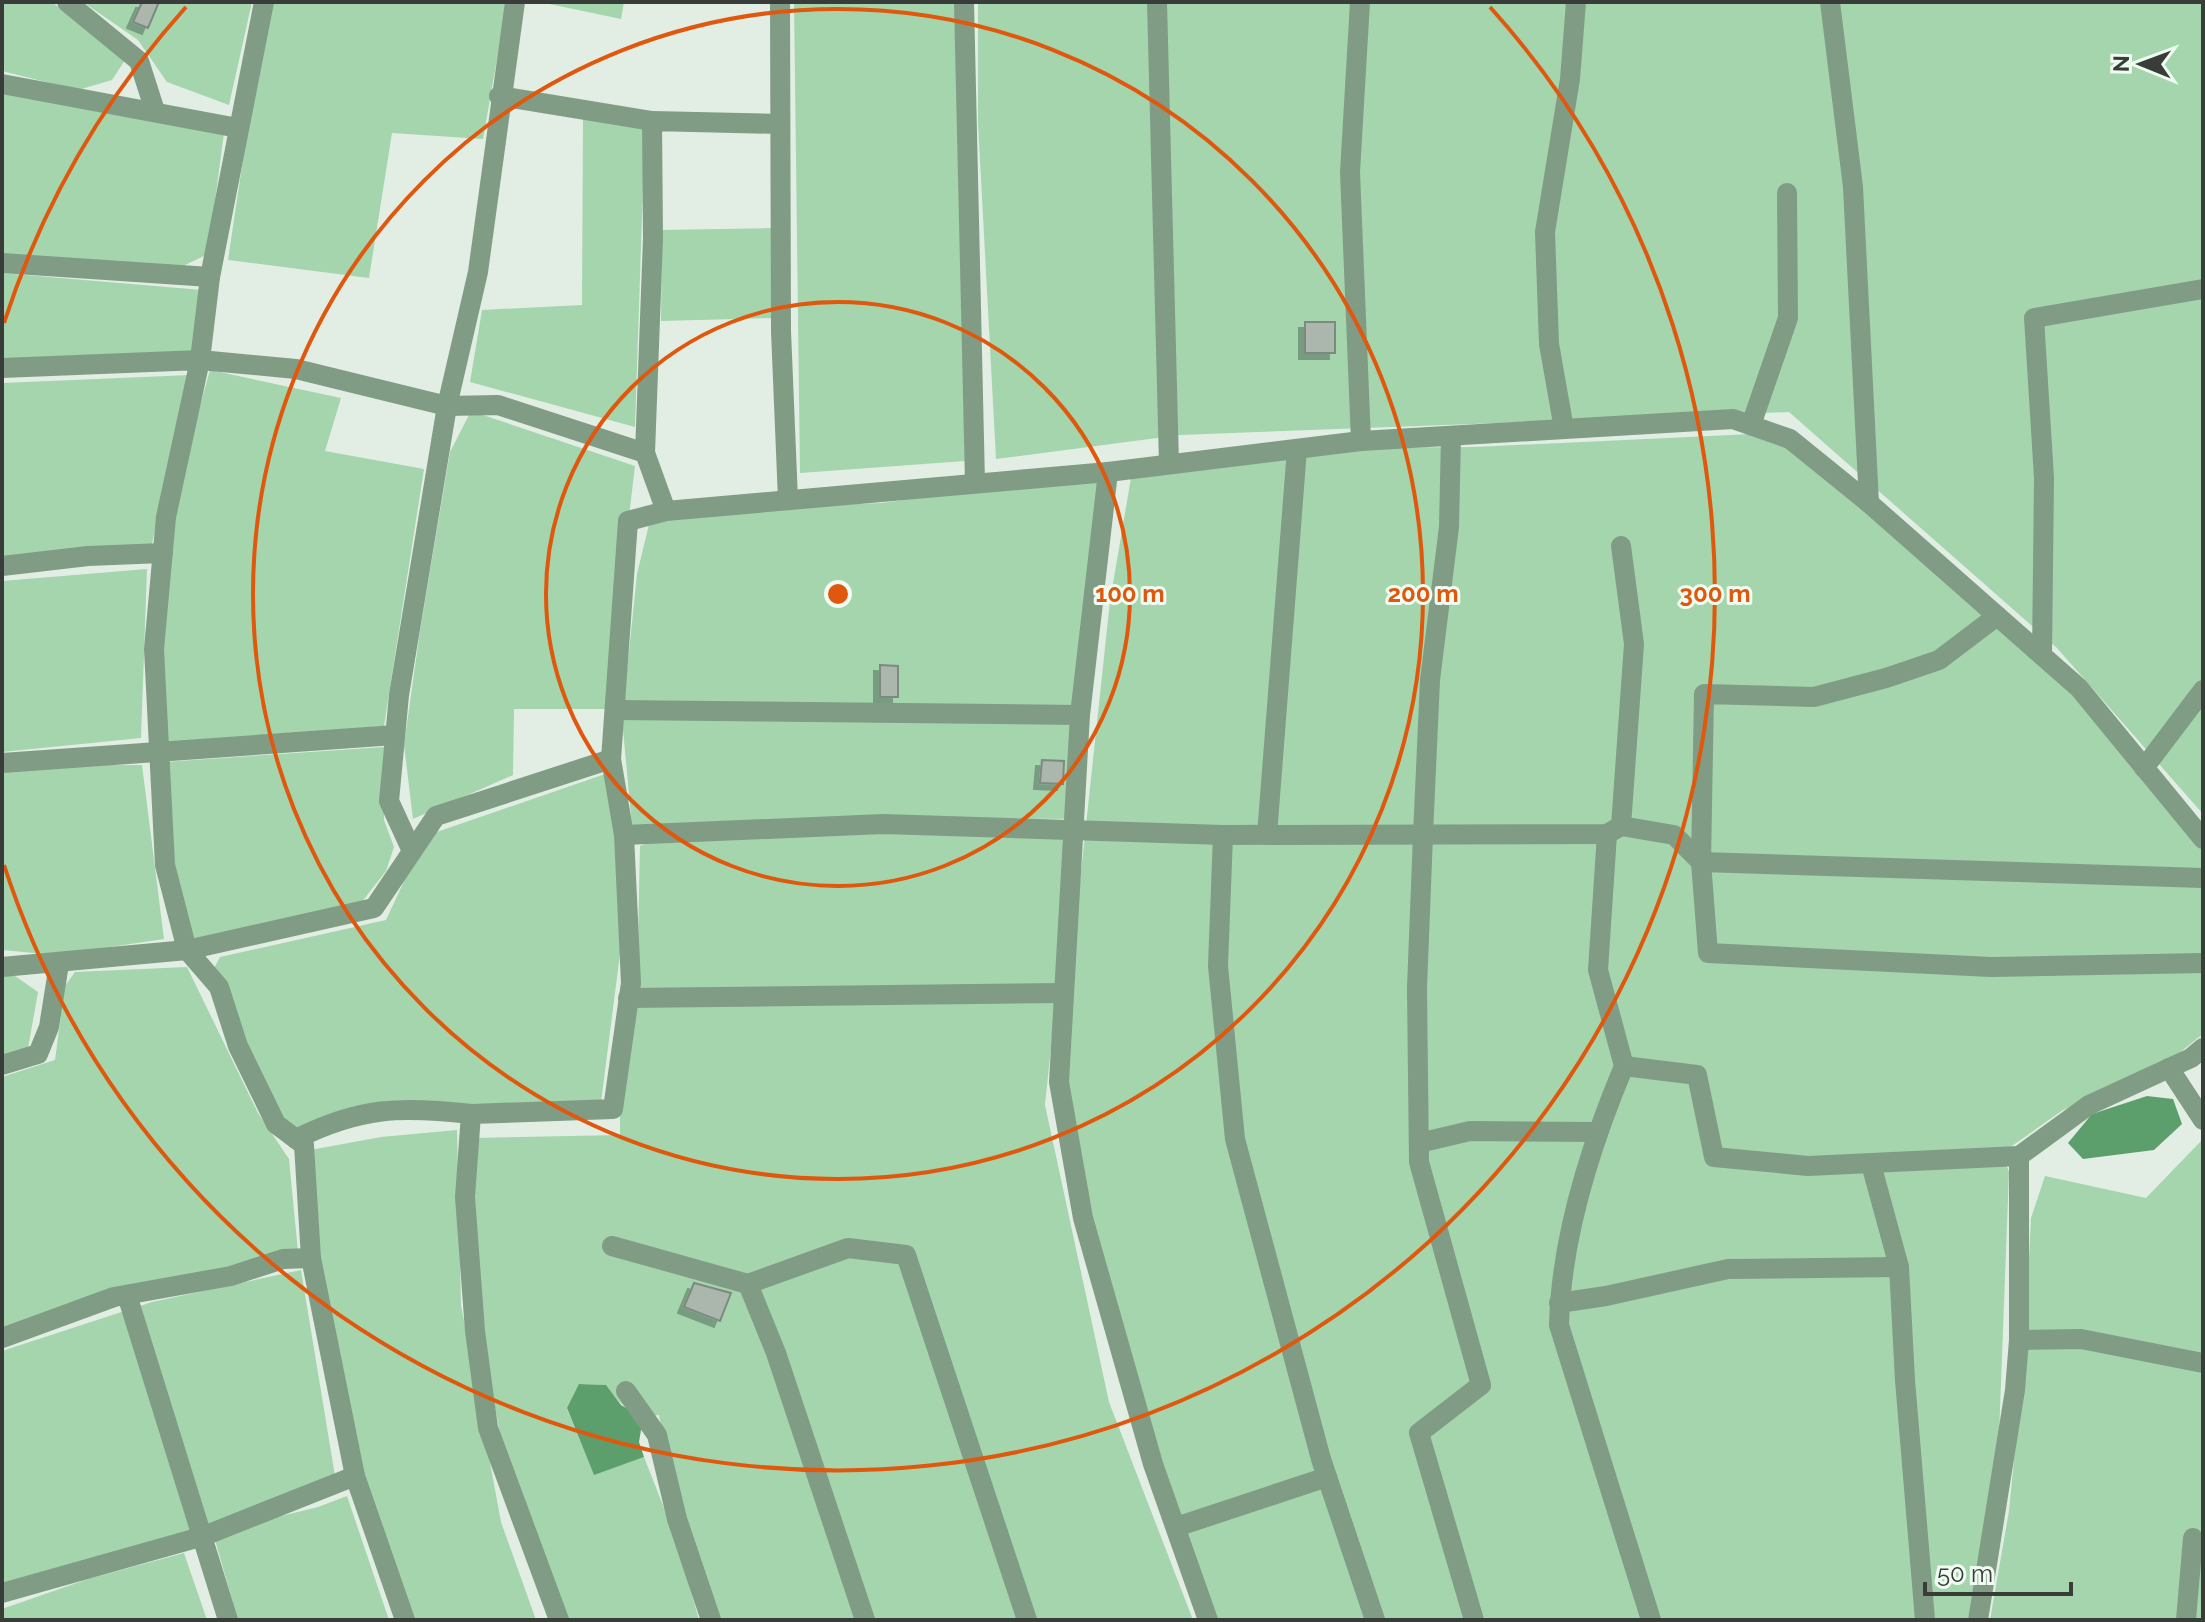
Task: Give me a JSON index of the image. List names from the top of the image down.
{
  "scale_bar": "50 m",
  "north": "left",
  "rings": ["100 m", "200 m", "300 m"]
}
